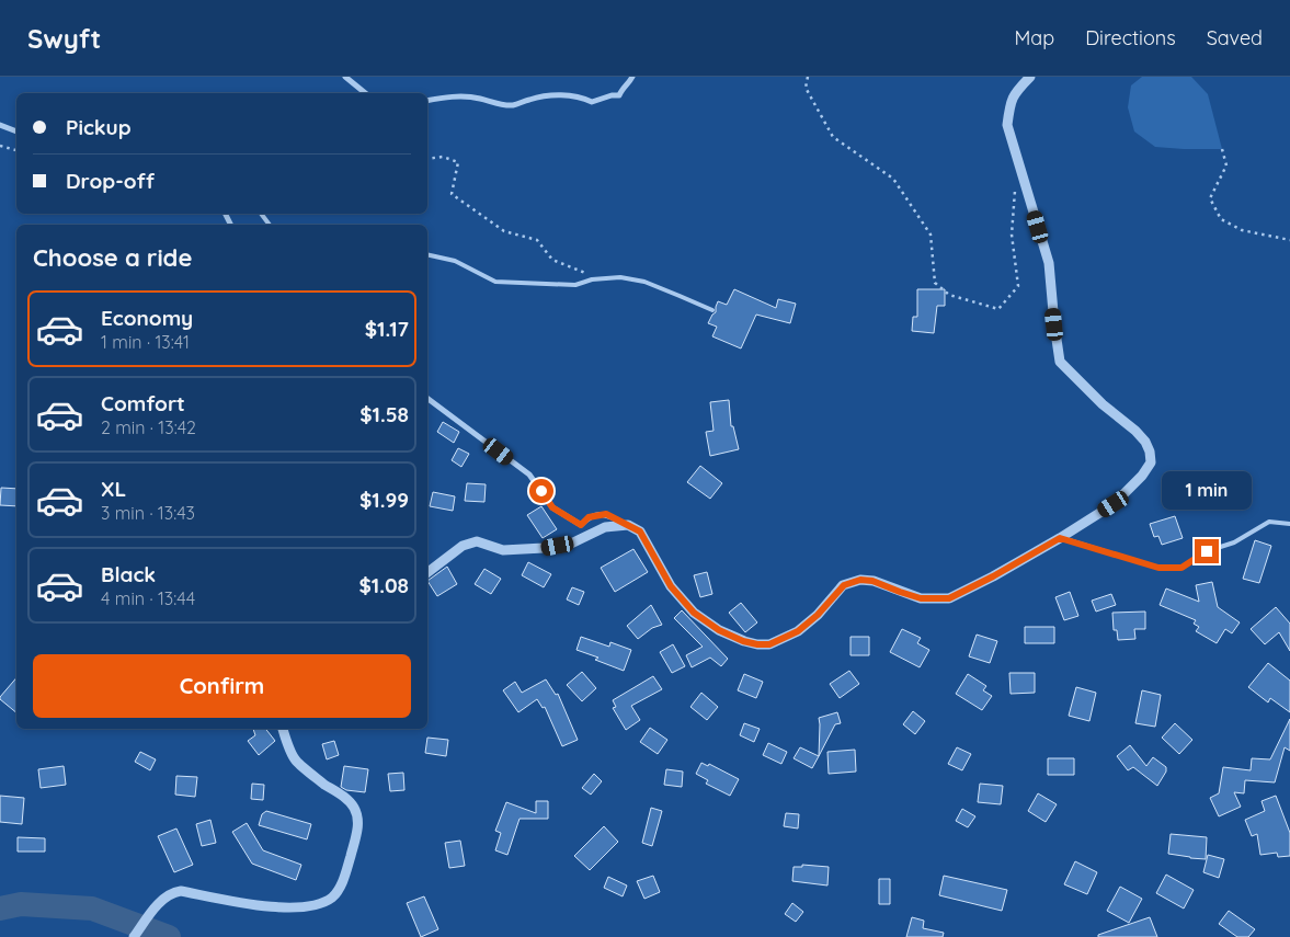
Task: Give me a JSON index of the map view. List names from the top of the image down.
{
  "page": {
    "header": "Swyft",
    "nav": ["Map", "Directions", "Saved"],
    "banner": ["Pickup", "Drop-off"],
    "heading": "Choose a ride",
    "list": [
      {
        "name": "Economy",
        "note": "1 min · 13:41",
        "value": "$1.17"
      },
      {
        "name": "Comfort",
        "note": "2 min · 13:42",
        "value": "$1.58"
      },
      {
        "name": "XL",
        "note": "3 min · 13:43",
        "value": "$1.99"
      },
      {
        "name": "Black",
        "note": "4 min · 13:44",
        "value": "$1.08"
      }
    ],
    "bubble": "1 min",
    "buttons": "Confirm"
  }
}
